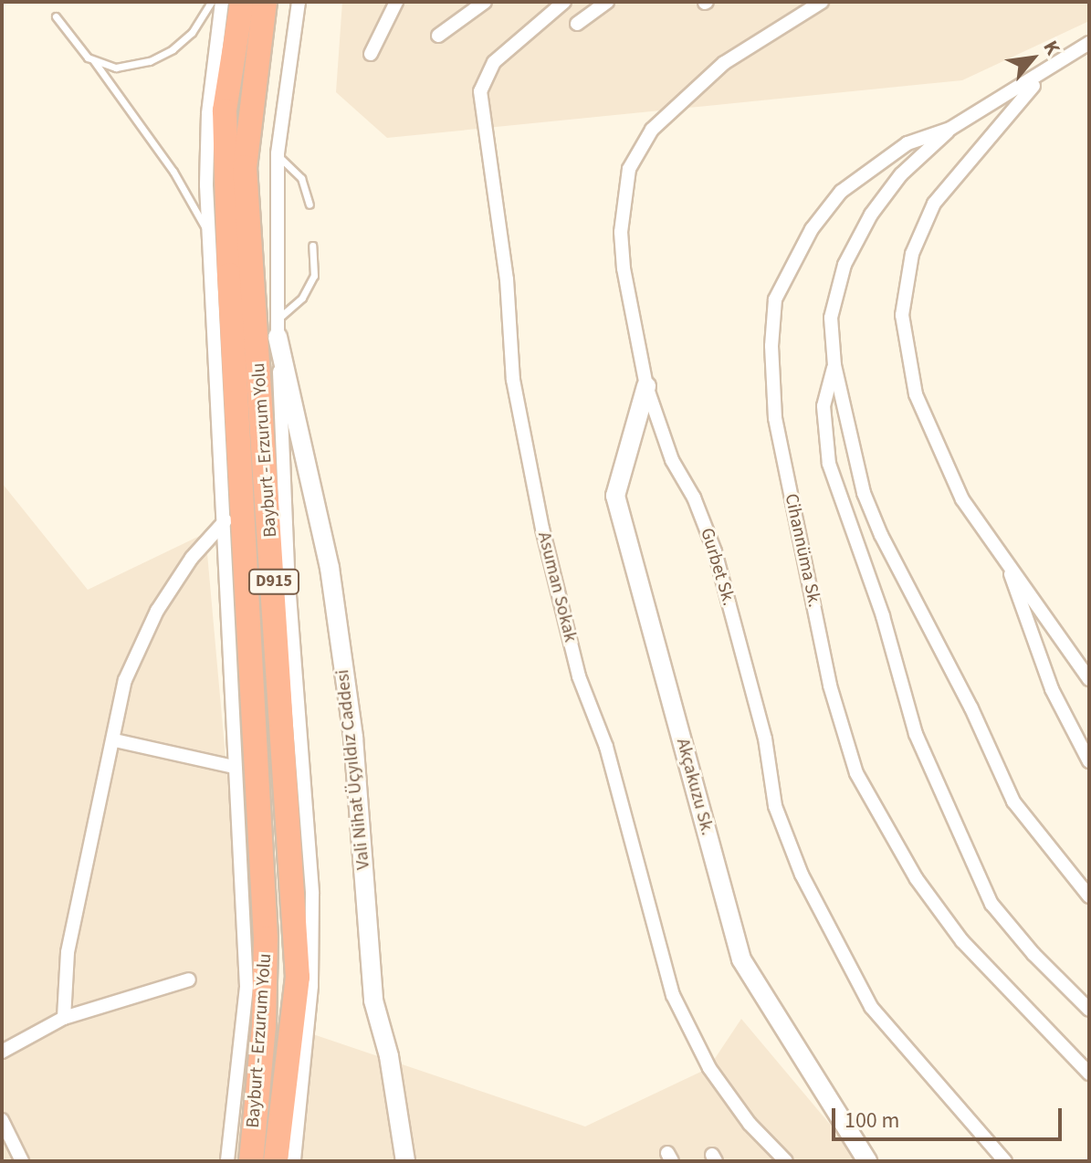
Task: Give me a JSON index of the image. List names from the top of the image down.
{
  "streets": {
    "highway": ["Bayburt - Erzurum Yolu", "D915"],
    "main road": ["Vali Nihat Üçyıldız Caddesi", "Akçakuzu Sk."],
    "street": ["Cihannüma Sk.", "Gurbet Sk.", "Asuman Sokak"]
  },
  "crossings": [
    ["Gurbet Sk.", "Akçakuzu Sk."]
  ],
  "scale_bar": "100 m",
  "north": "top right"
}
